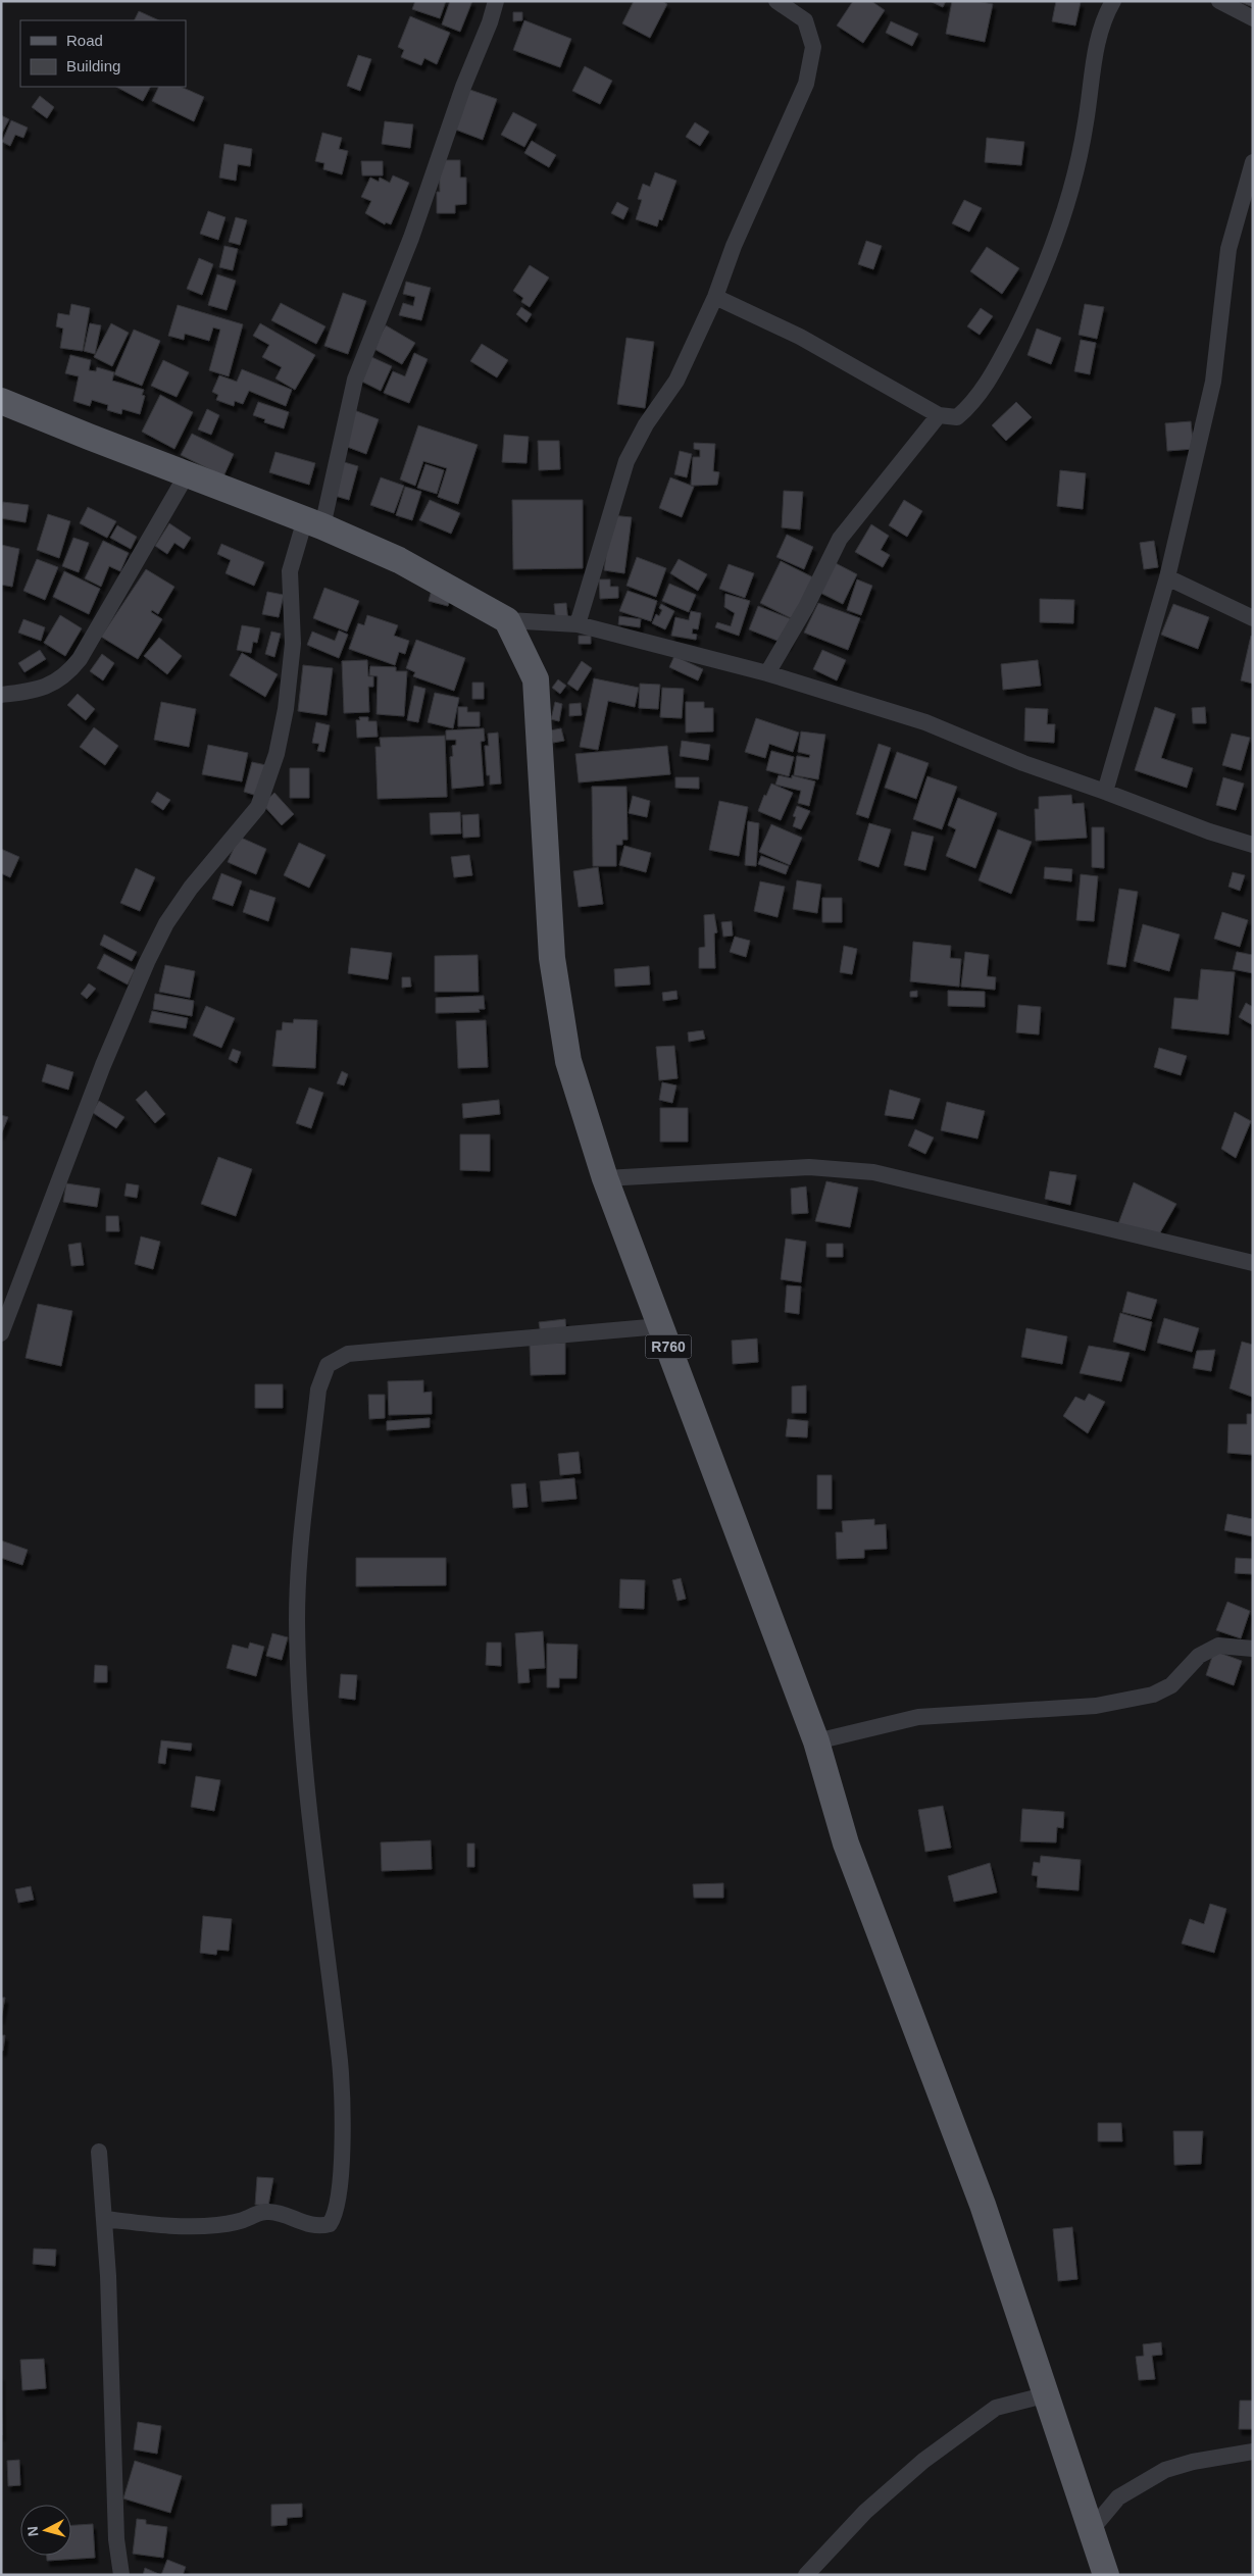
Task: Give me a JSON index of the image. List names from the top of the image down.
{
  "streets": {
    "main road": ["R760"]
  },
  "legend": ["Road", "Building"],
  "north": "left"
}
